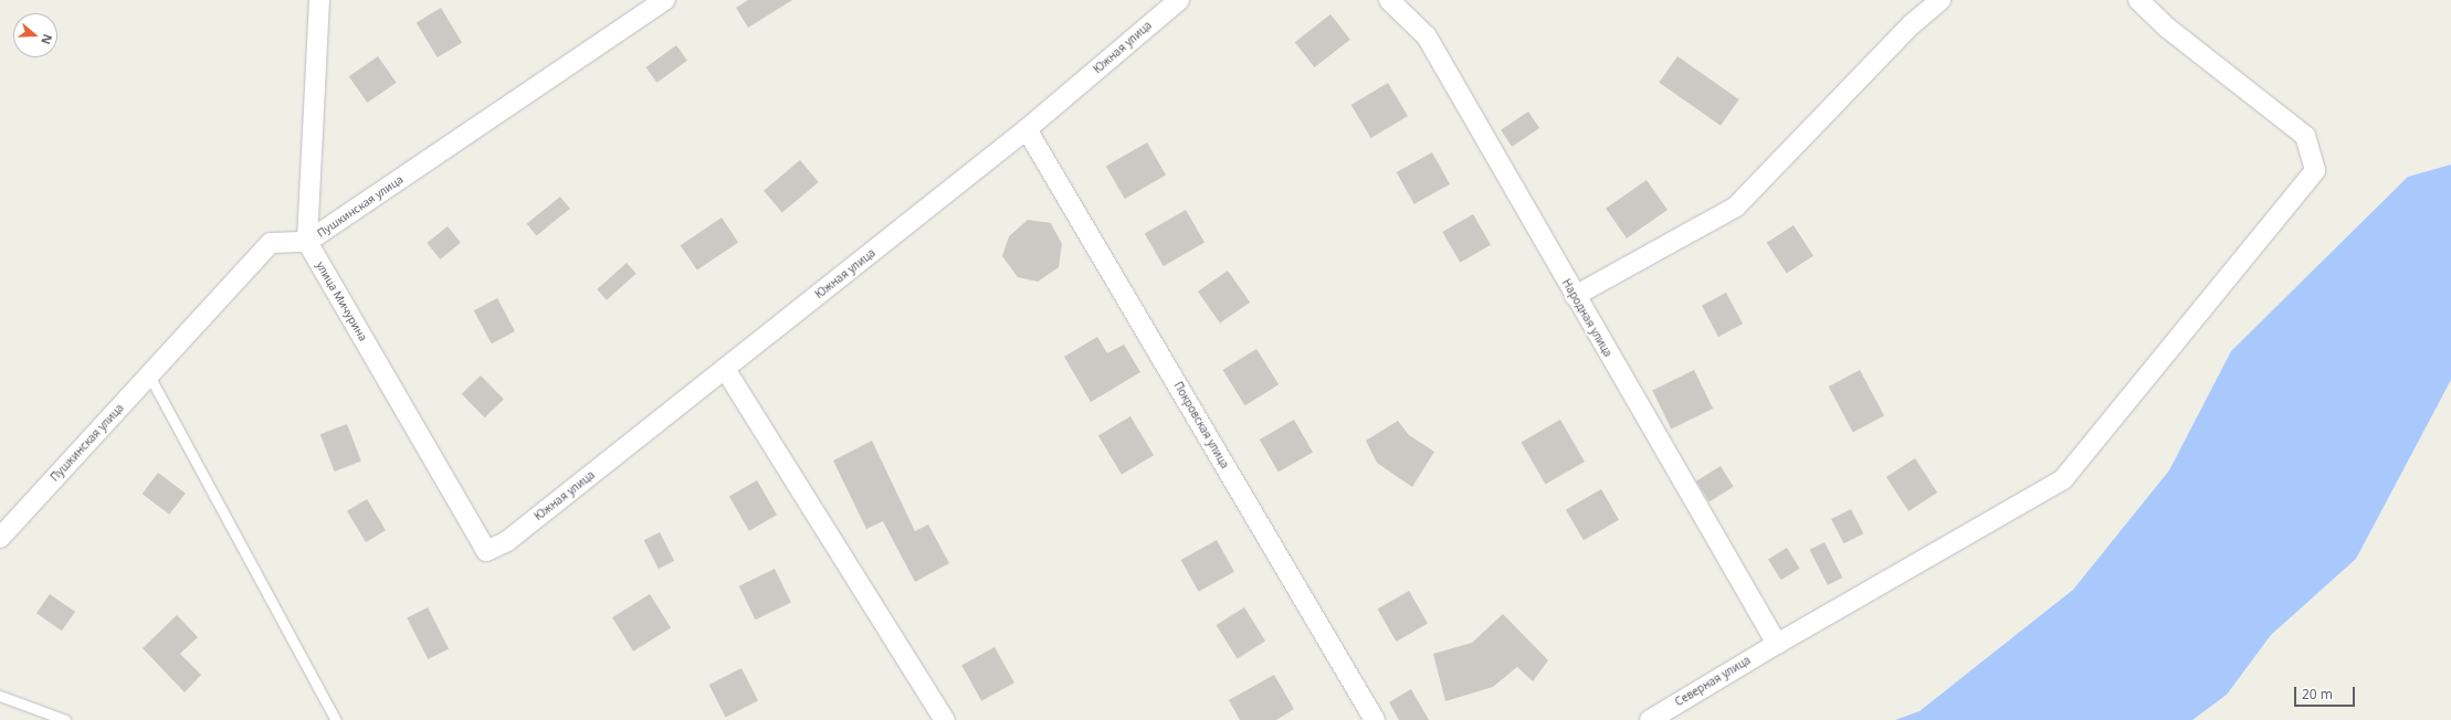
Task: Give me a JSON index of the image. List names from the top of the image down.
{
  "streets": {
    "street": [
      "Южная улица",
      "Пушкинская улица",
      "улица Мичурина",
      "Народная улица",
      "Покровская улица",
      "Северная улица"
    ]
  },
  "crossings": [
    ["Южная улица", "улица Мичурина"],
    ["Южная улица", "Покровская улица"],
    ["Пушкинская улица", "улица Мичурина"],
    ["Народная улица", "Северная улица"]
  ],
  "scale_bar": "20 m",
  "north": "right"
}
